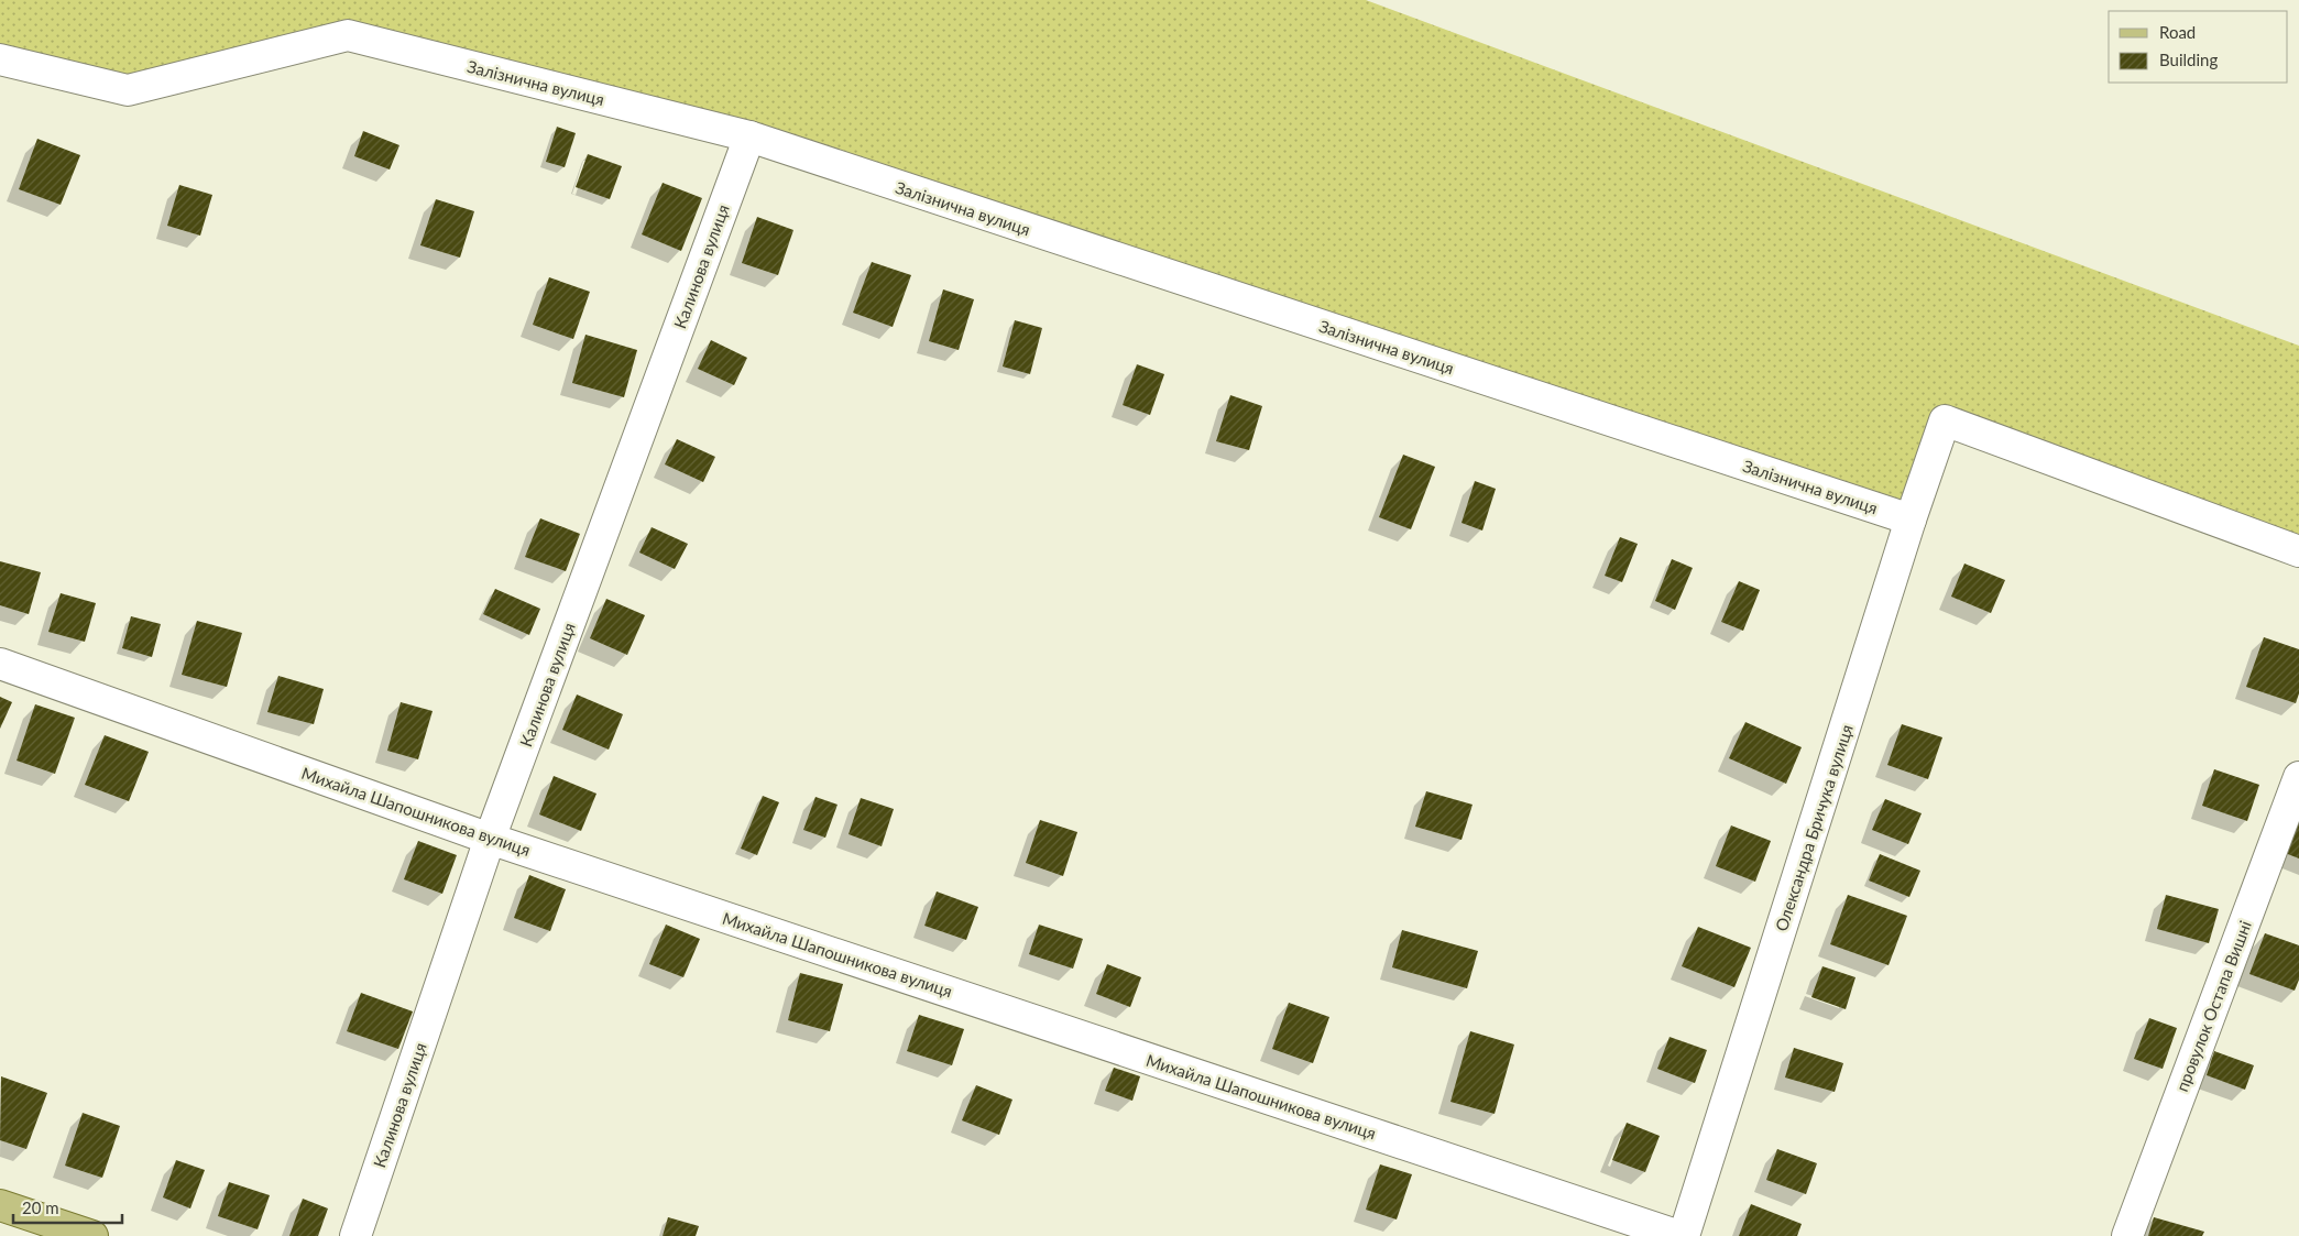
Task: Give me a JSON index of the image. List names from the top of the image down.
{
  "streets": {
    "street": [
      "Залізнична вулиця",
      "Калинова вулиця",
      "Михайла Шапошникова вулиця",
      "Олександра Бричука вулиця",
      "провулок Остапа Вишні"
    ]
  },
  "crossings": [
    ["Залізнична вулиця", "Калинова вулиця"],
    ["Залізнична вулиця", "Олександра Бричука вулиця"],
    ["Калинова вулиця", "Михайла Шапошникова вулиця"]
  ],
  "legend": ["Road", "Building"],
  "scale_bar": "20 m"
}
